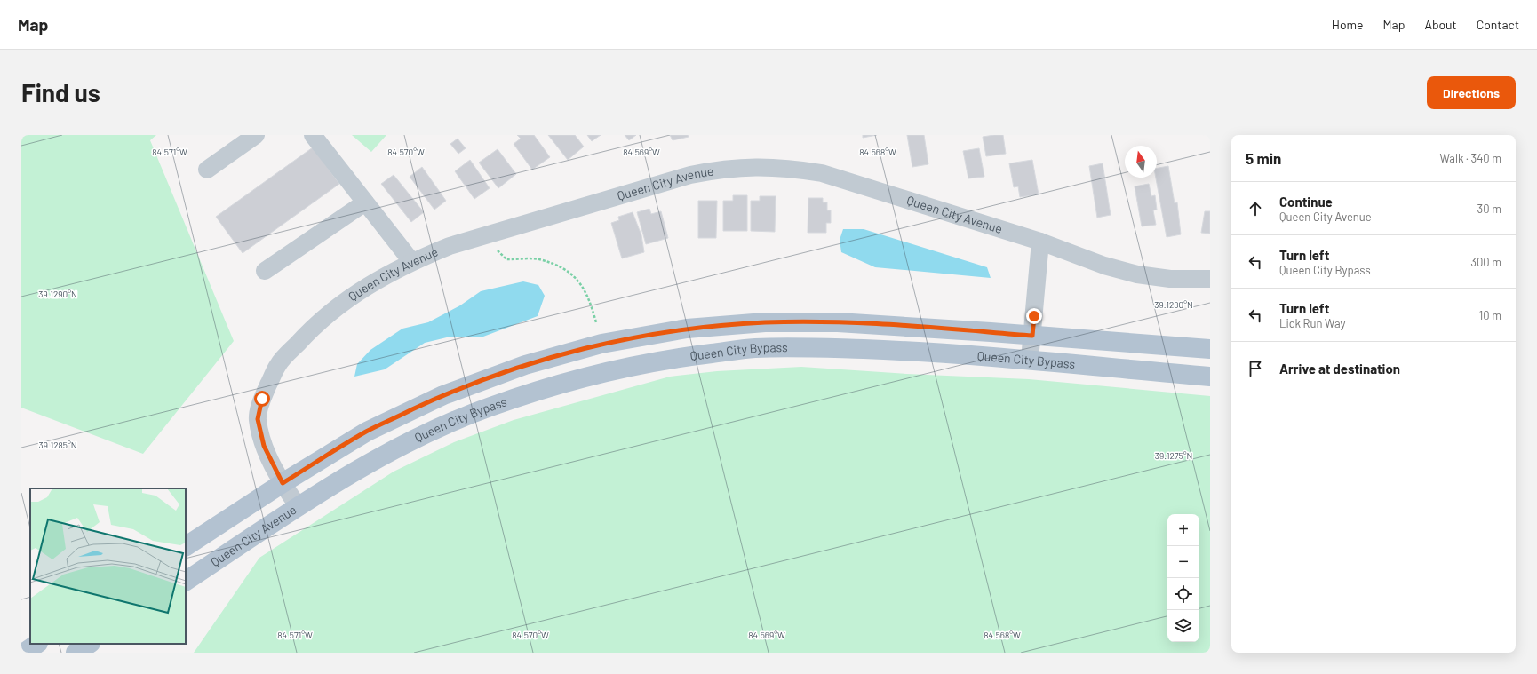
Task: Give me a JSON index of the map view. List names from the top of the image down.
{
  "streets": {
    "main road": ["Queen City Avenue", "Queen City Bypass"]
  },
  "crossings": [
    ["Queen City Avenue", "Queen City Bypass"]
  ],
  "north": "top",
  "page": {
    "header": "Map",
    "nav": [
      "Home",
      "Map",
      "About",
      "Contact"
    ],
    "buttons": "Directions",
    "title": "Find us",
    "heading": ["5 min", "Walk · 340 m"],
    "list": [
      ["Continue", "Queen City Avenue", "30 m"],
      ["Turn left", "Queen City Bypass", "300 m"],
      ["Turn left", "Lick Run Way", "10 m"],
      "Arrive at destination"
    ],
    "map_buttons": ["+", "−"]
  },
  "coordinates": [
    "84.571°W",
    "84.570°W",
    "84.569°W",
    "84.568°W",
    "39.1290°N",
    "39.1280°N",
    "39.1285°N",
    "39.1275°N"
  ]
}
